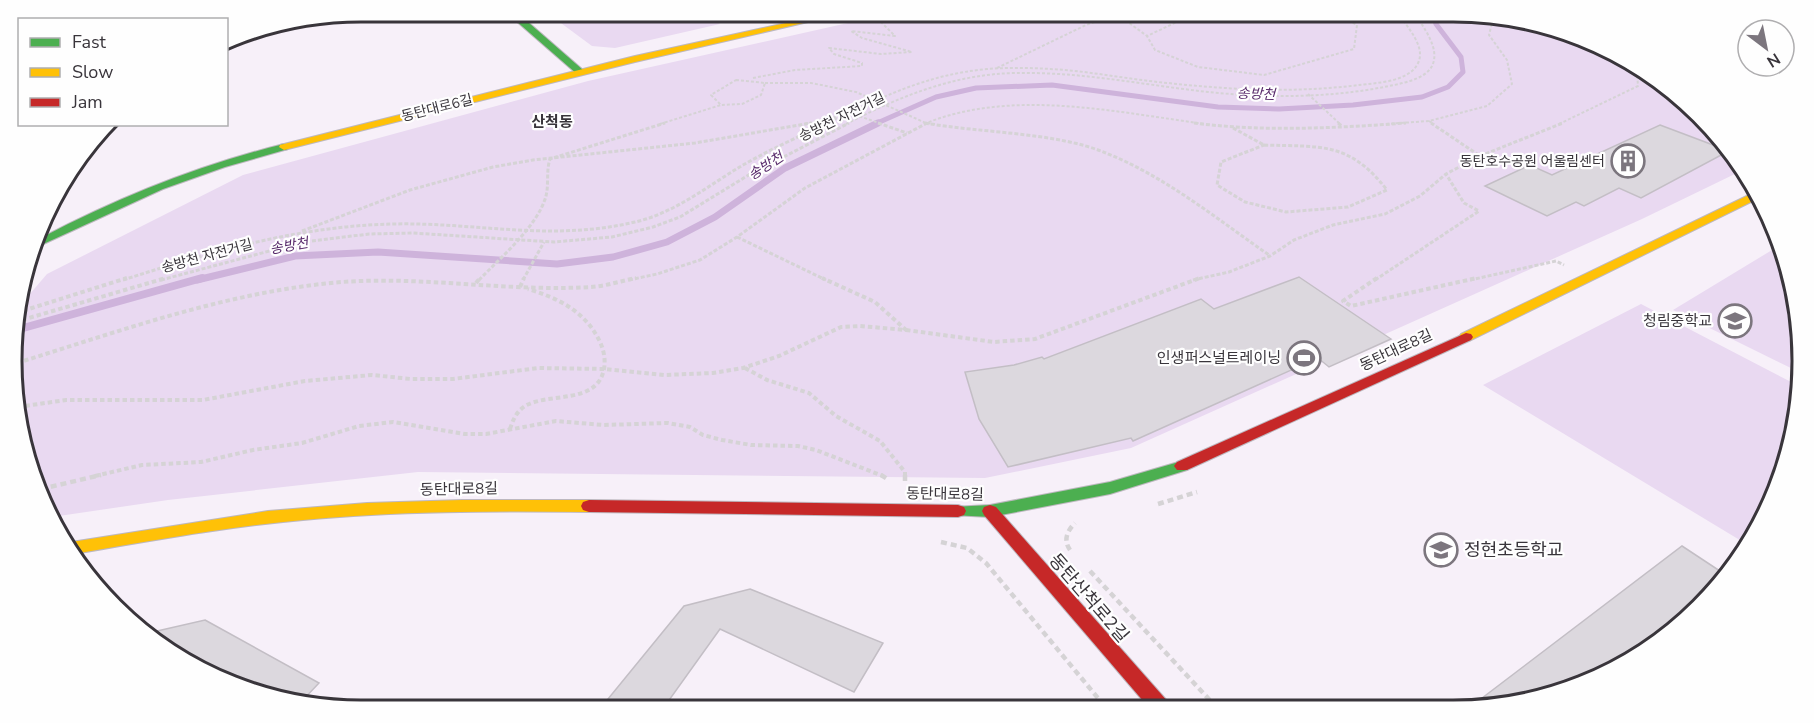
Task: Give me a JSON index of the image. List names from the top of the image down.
{
  "streets": {
    "street": ["동탄대로6길", "동탄대로8길", "동탄산척로2길"],
    "path": ["송방천 자전거길"]
  },
  "crossings": [
    ["동탄대로8길", "동탄산척로2길"]
  ],
  "districts": ["산척동"],
  "water": ["송방천"],
  "places": {
    "building": ["동탄호수공원 어울림센터"],
    "school or university": ["청림중학교", "정현초등학교"],
    "sports": ["인생퍼스널트레이닝"]
  },
  "legend": ["Fast", "Slow", "Jam"],
  "north": "bottom right"
}
